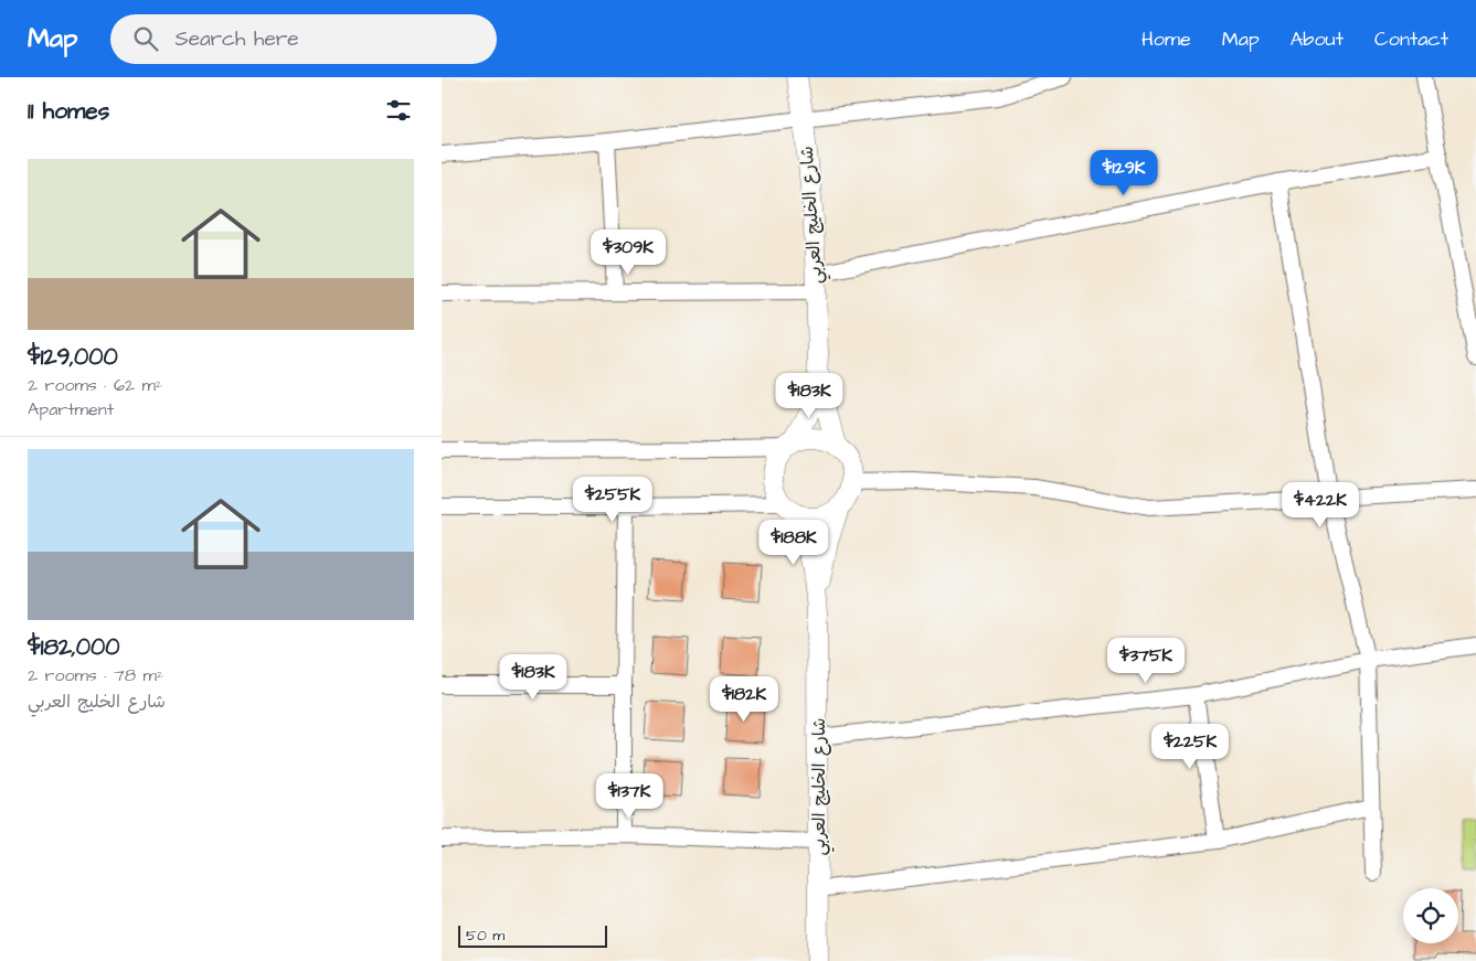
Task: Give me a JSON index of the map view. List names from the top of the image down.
{
  "streets": {
    "street": ["شارع الخليج العربي"]
  },
  "scale_bar": "50 m",
  "page": {
    "header": "Map",
    "search": "Search here",
    "nav": [
      "Home",
      "Map",
      "About",
      "Contact"
    ],
    "heading": "11 homes",
    "list": [
      {
        "name": "$129,000",
        "note": "2 rooms · 62 m² · Apartment"
      },
      {
        "name": "$182,000",
        "note": "2 rooms · 78 m² · شارع الخليج العربي"
      }
    ],
    "price": [
      "$129K",
      "$309K",
      "$183K",
      "$255K",
      "$422K",
      "$188K",
      "$375K",
      "$183K",
      "$182K",
      "$225K",
      "$137K"
    ],
    "scale": "50 m"
  }
}
